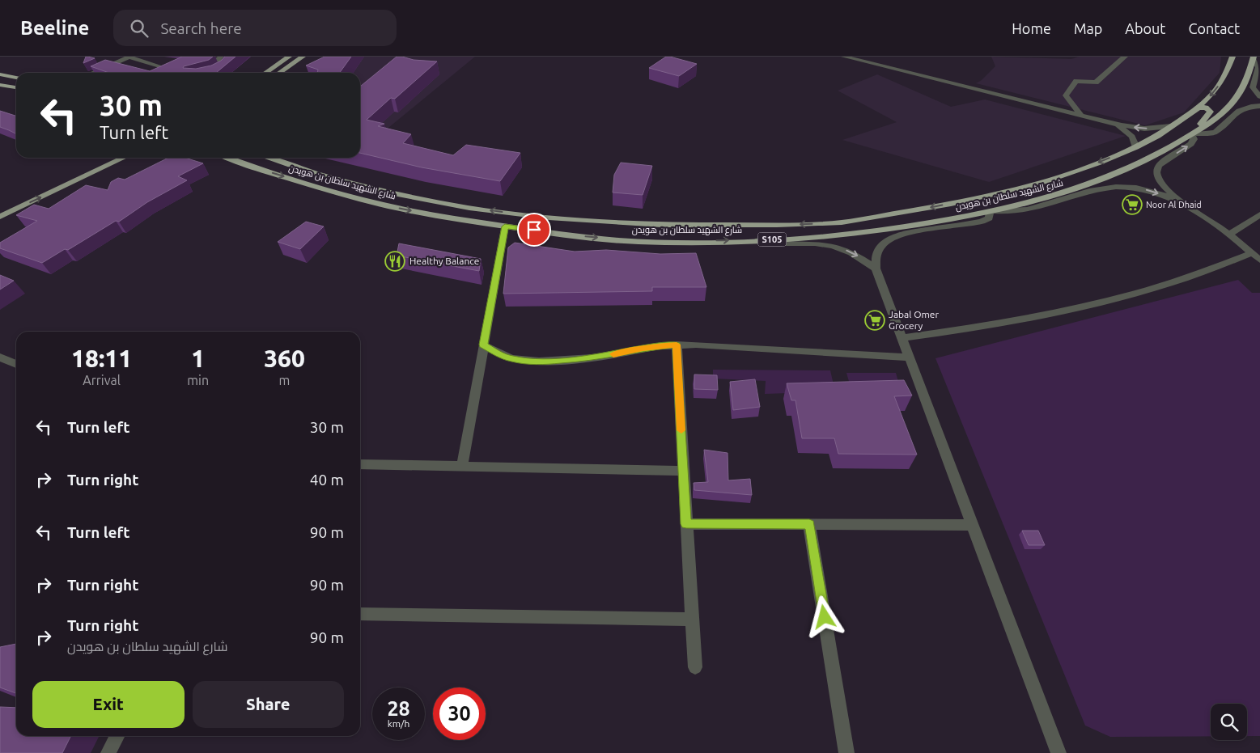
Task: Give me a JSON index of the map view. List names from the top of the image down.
{
  "streets": {
    "highway": ["شارع الشهيد سلطان بن هويدن", "S105"]
  },
  "places": {
    "supermarket": ["Noor Al Dhaid", "Jabal Omer Grocery"],
    "restaurant": ["Healthy Balance"]
  },
  "page": {
    "header": "Beeline",
    "search": "Search here",
    "nav": [
      "Home",
      "Map",
      "About",
      "Contact"
    ],
    "turn": ["30 m", "Turn left"],
    "eta": [
      "18:11",
      "Arrival",
      "1",
      "min",
      "360",
      "m"
    ],
    "list": [
      {
        "name": "Turn left",
        "value": "30 m"
      },
      {
        "name": "Turn right",
        "value": "40 m"
      },
      {
        "name": "Turn left",
        "value": "90 m"
      },
      {
        "name": "Turn right",
        "value": "90 m"
      },
      {
        "name": "Turn right",
        "note": "شارع الشهيد سلطان بن هويدن",
        "value": "90 m"
      }
    ],
    "buttons": ["Exit", "Share"],
    "speed": "28 km/h",
    "limit": "30"
  }
}
